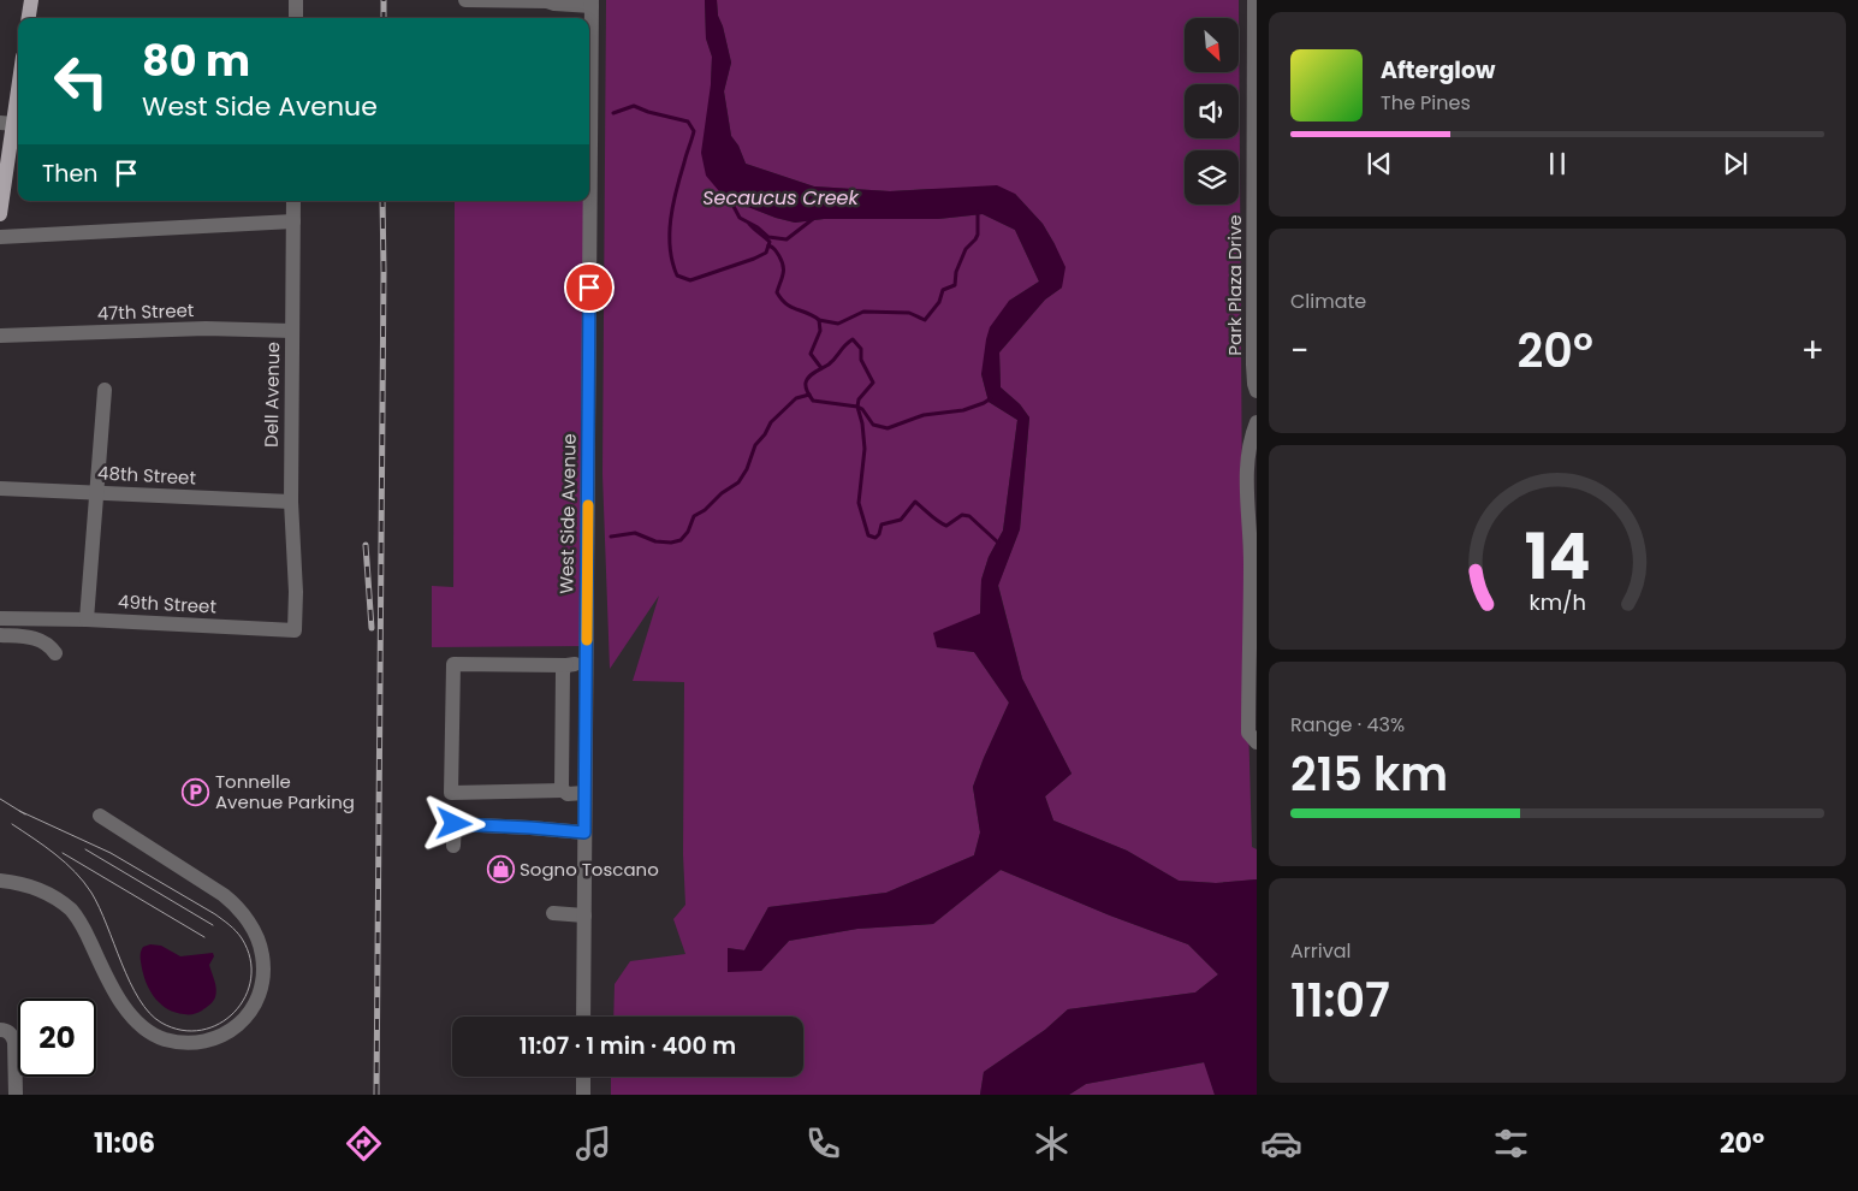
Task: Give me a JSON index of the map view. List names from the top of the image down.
{
  "streets": {
    "street": [
      "Park Plaza Drive",
      "47th Street",
      "Dell Avenue",
      "48th Street",
      "West Side Avenue",
      "49th Street"
    ]
  },
  "crossings": [
    ["47th Street", "Dell Avenue"],
    ["Dell Avenue", "48th Street"],
    ["Dell Avenue", "49th Street"]
  ],
  "water": ["Secaucus Creek"],
  "places": {
    "parking": ["Tonnelle Avenue Parking"],
    "shop": ["Sogno Toscano"]
  },
  "north": "bottom right",
  "page": {
    "turn": ["80 m", "West Side Avenue"],
    "song": ["Afterglow", "The Pines"],
    "then": "Then",
    "tile": [
      "Climate",
      ["Range · 43%", "215 km"],
      ["Arrival", "11:07"]
    ],
    "heat": ["−", "20°", "+"],
    "limit": "20",
    "trip": "11:07 · 1 min · 400 m",
    "tabs": ["11:06", "20°"],
    "gauge": ["14", "km/h"]
  }
}
